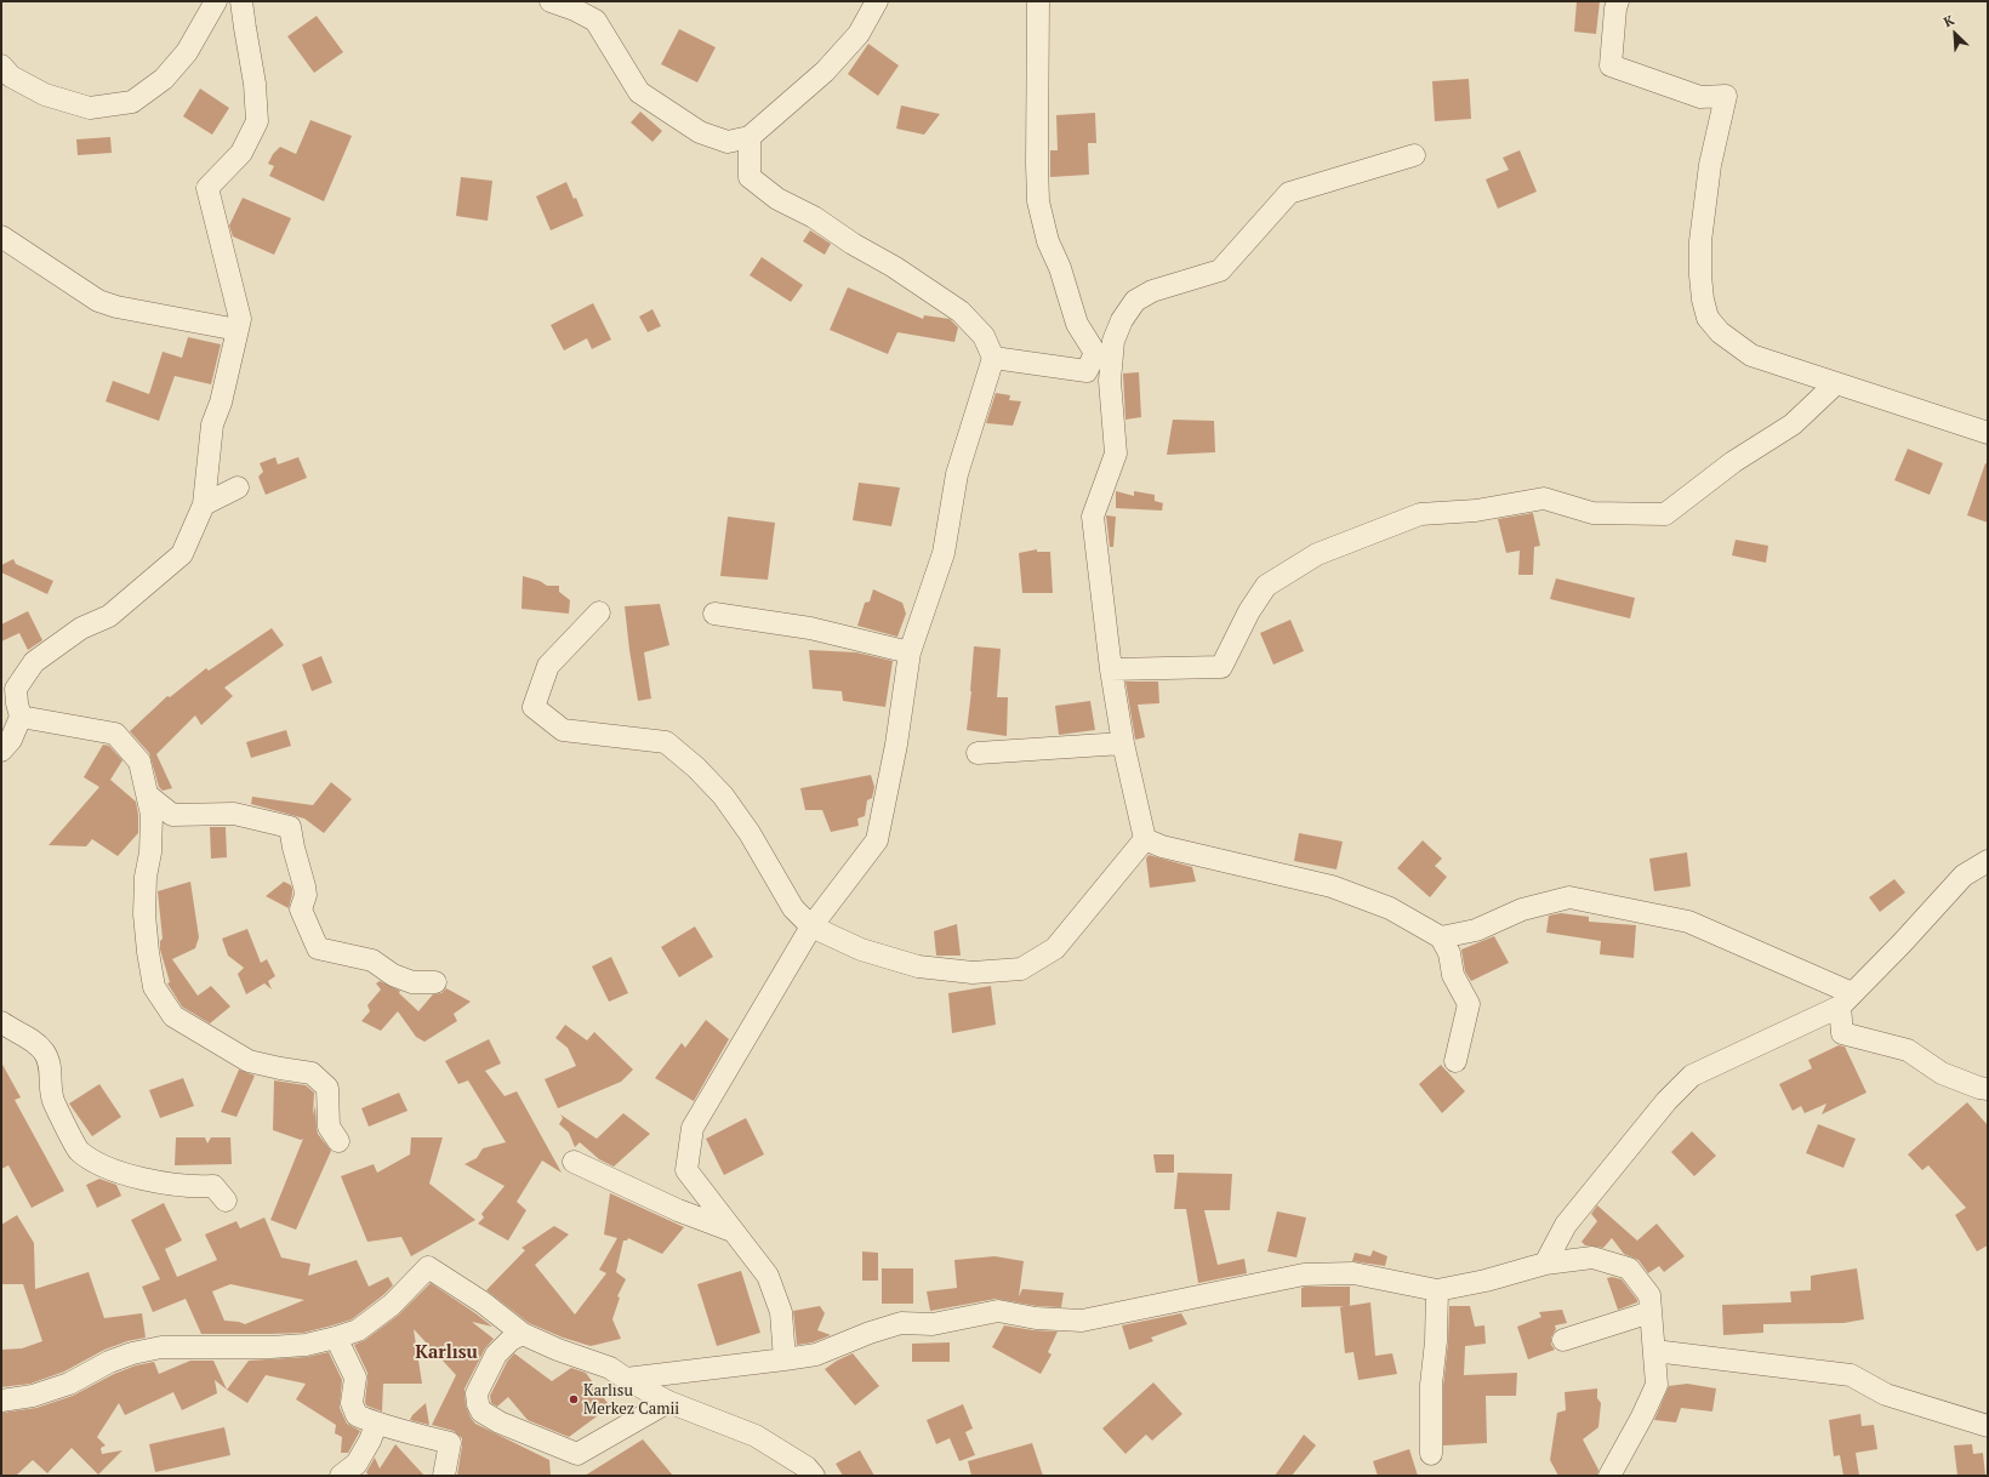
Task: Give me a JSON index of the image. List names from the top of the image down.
{
  "districts": ["Karlısu"],
  "places": ["Karlısu Merkez Camii"],
  "north": "top left"
}
